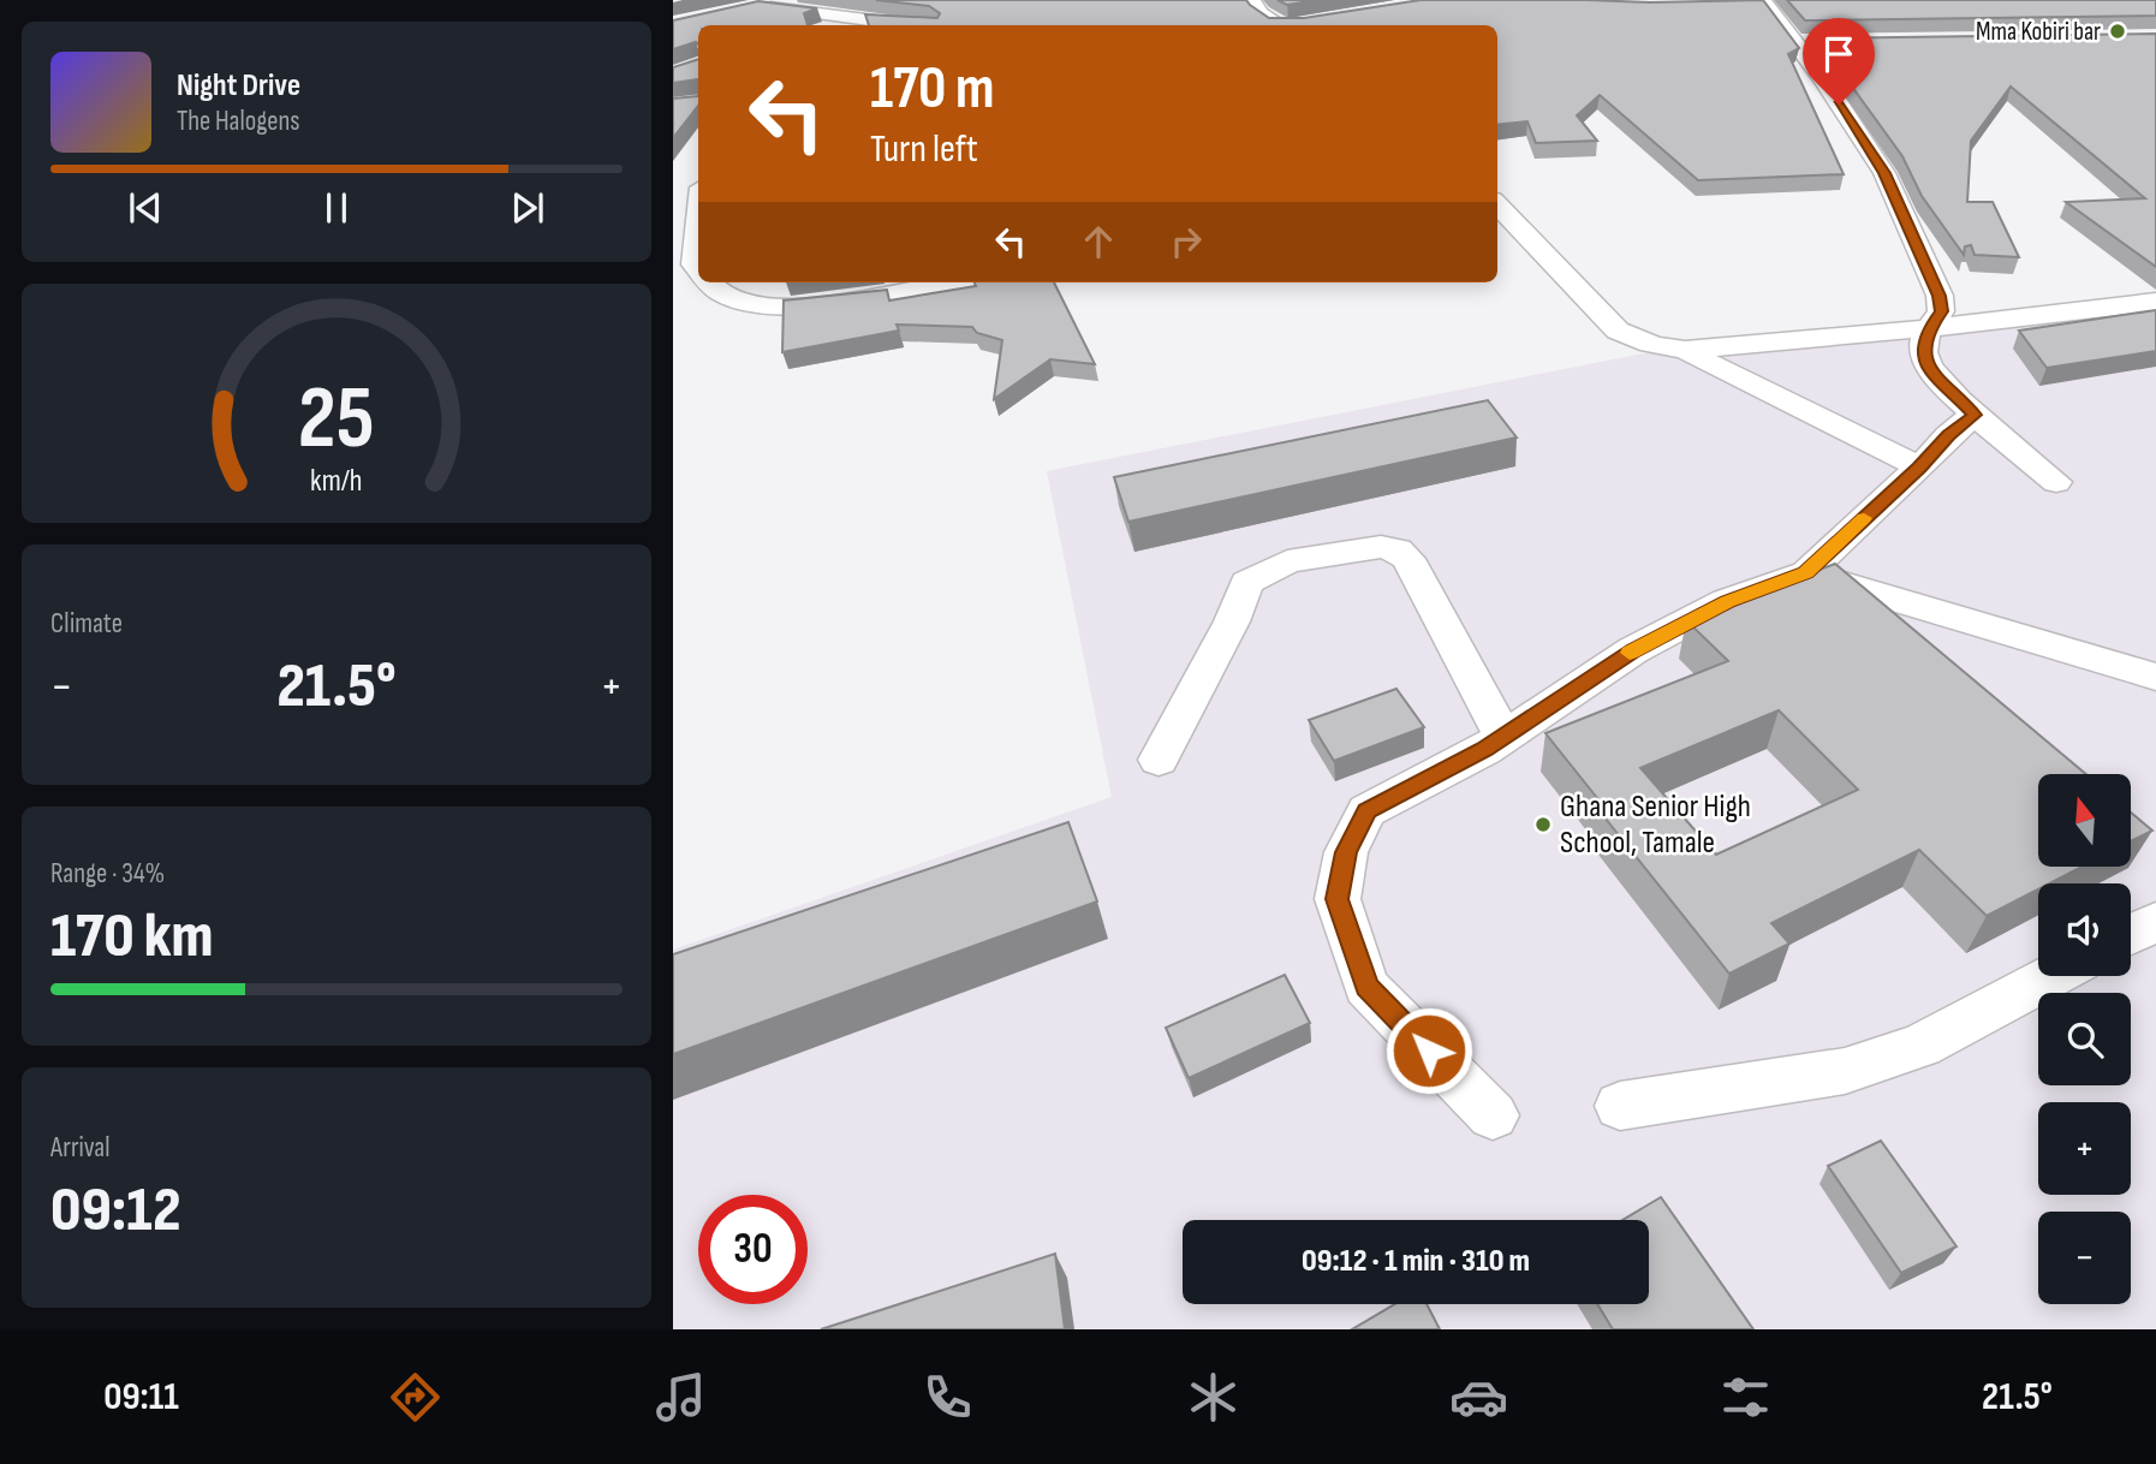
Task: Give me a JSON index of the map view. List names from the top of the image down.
{
  "places": ["Mma Kobiri bar", "Ghana Senior High School, Tamale"],
  "north": "top",
  "page": {
    "turn": ["170 m", "Turn left"],
    "song": ["Night Drive", "The Halogens"],
    "tile": [
      "Climate",
      ["Range · 34%", "170 km"],
      ["Arrival", "09:12"]
    ],
    "heat": ["−", "21.5°", "+"],
    "map_buttons": ["+", "−"],
    "limit": "30",
    "trip": "09:12 · 1 min · 310 m",
    "tabs": ["09:11", "21.5°"],
    "gauge": ["25", "km/h"]
  }
}
